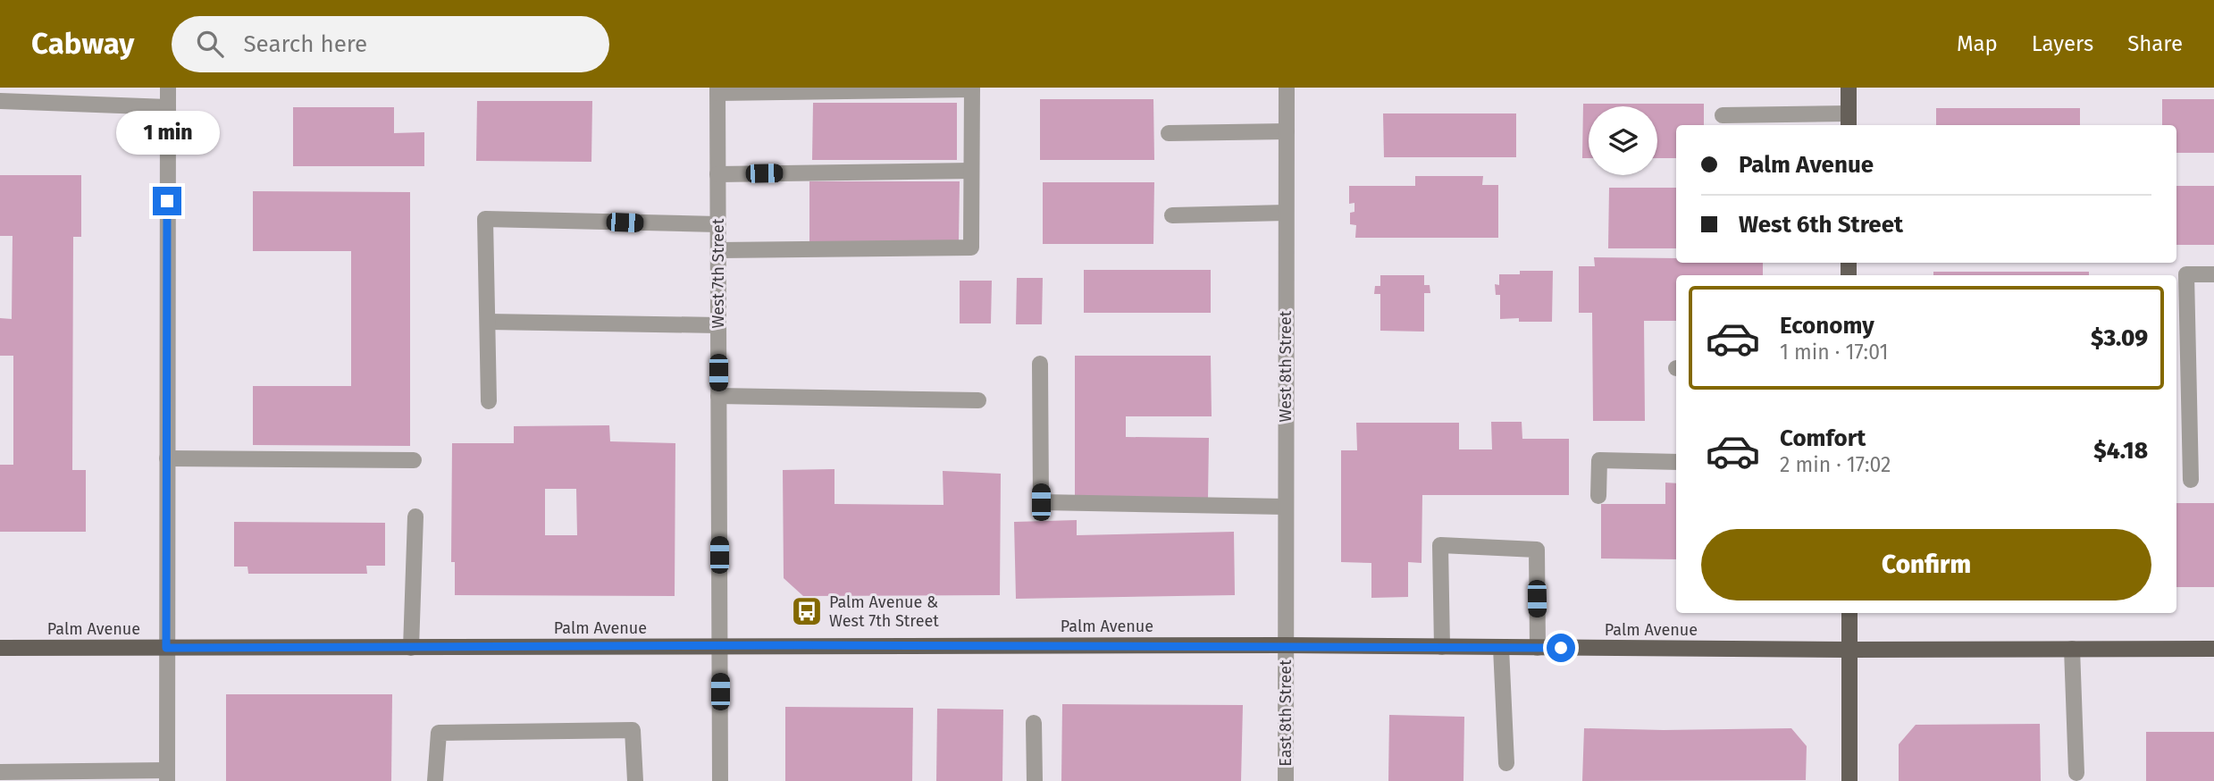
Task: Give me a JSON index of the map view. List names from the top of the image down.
{
  "streets": {
    "main road": ["Palm Avenue"],
    "street": ["West 7th Street", "West 8th Street", "East 8th Street"]
  },
  "crossings": [
    ["West 7th Street", "Palm Avenue"],
    ["West 8th Street", "Palm Avenue"],
    ["West 8th Street", "East 8th Street"],
    ["Palm Avenue", "East 8th Street"]
  ],
  "places": {
    "bus stop": ["Palm Avenue & West 7th Street"]
  },
  "page": {
    "header": "Cabway",
    "search": "Search here",
    "nav": ["Map", "Layers", "Share"],
    "bubble": "1 min",
    "banner": ["Palm Avenue", "West 6th Street"],
    "list": [
      {
        "name": "Economy",
        "note": "1 min · 17:01",
        "value": "$3.09"
      },
      {
        "name": "Comfort",
        "note": "2 min · 17:02",
        "value": "$4.18"
      }
    ],
    "buttons": "Confirm"
  }
}
